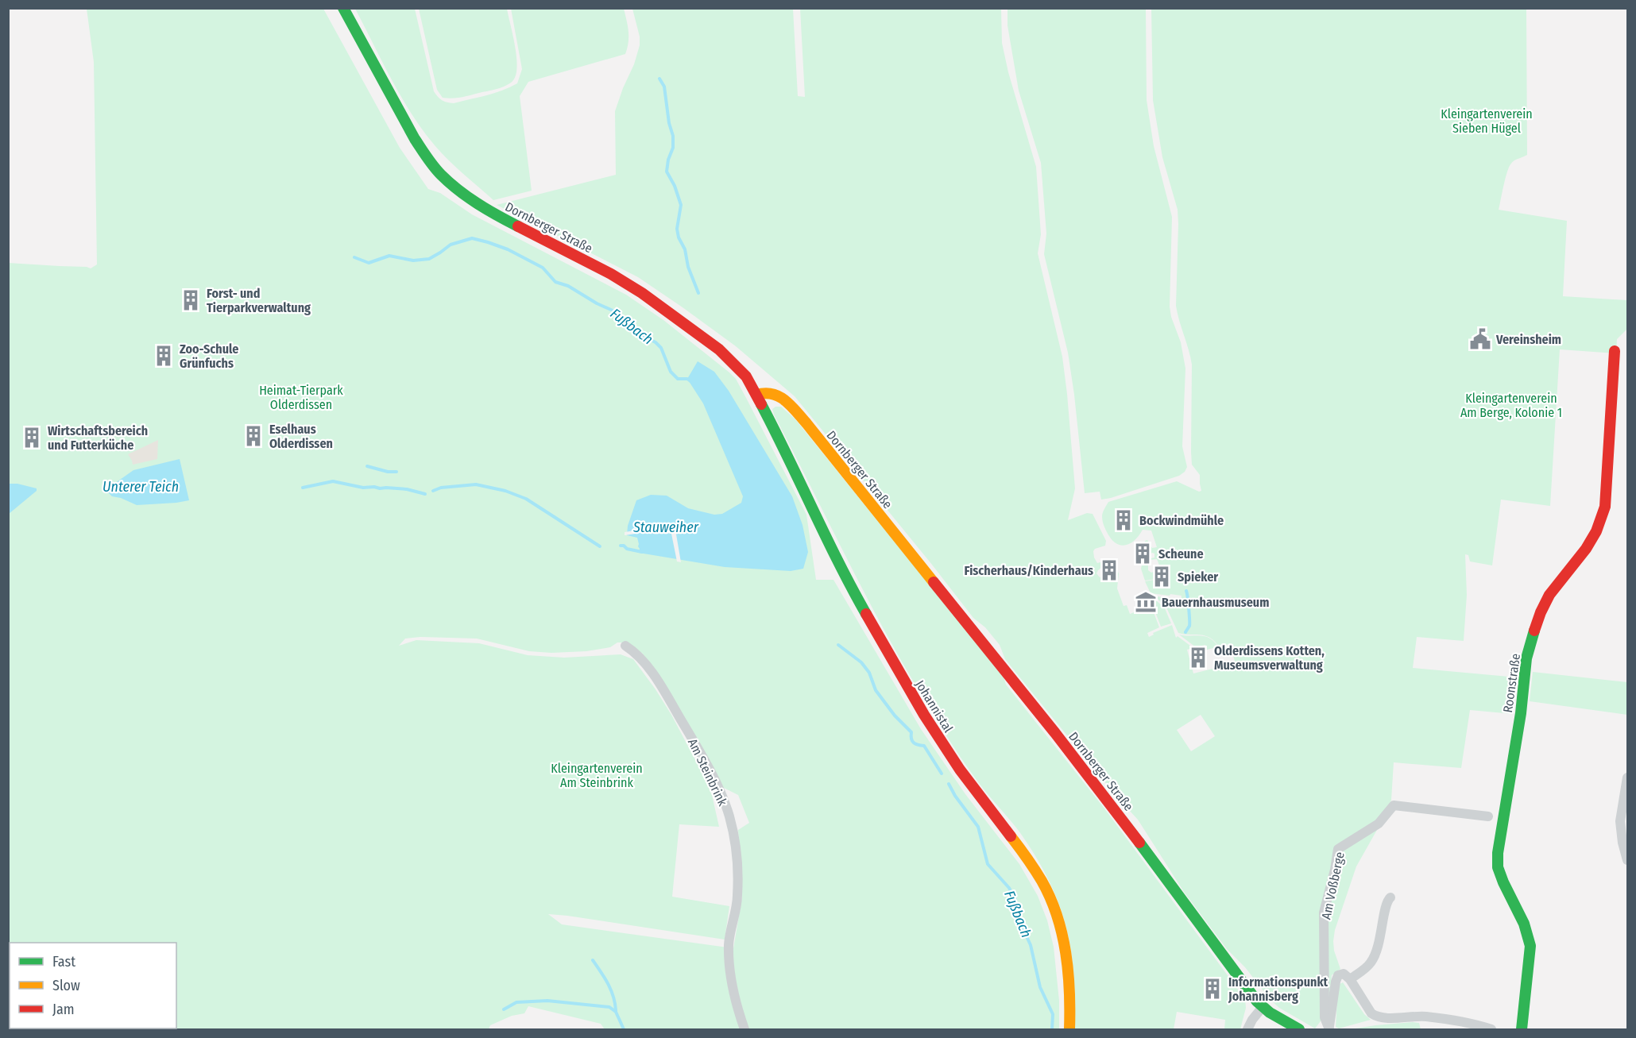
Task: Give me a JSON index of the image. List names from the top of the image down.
{
  "streets": {
    "street": [
      "Dornberger Straße",
      "Roonstraße",
      "Johannistal",
      "Am Steinbrink",
      "Am Voßberge"
    ]
  },
  "crossings": [
    ["Dornberger Straße", "Johannistal"]
  ],
  "water": ["Fußbach", "Unterer Teich", "Stauweiher"],
  "parks": [
    "Kleingartenverein Sieben Hügel",
    "Heimat-Tierpark Olderdissen",
    "Kleingartenverein Am Berge, Kolonie 1",
    "Kleingartenverein Am Steinbrink"
  ],
  "places": {
    "building": [
      "Forst- und Tierparkverwaltung",
      "Zoo-Schule Grünfuchs",
      "Eselhaus Olderdissen",
      "Wirtschaftsbereich und Futterküche",
      "Bockwindmühle",
      "Scheune",
      "Fischerhaus/Kinderhaus",
      "Spieker",
      "Olderdissens Kotten, Museumsverwaltung",
      "Informationspunkt Johannisberg"
    ],
    "public building": ["Vereinsheim"],
    "museum": ["Bauernhausmuseum"]
  },
  "legend": ["Fast", "Slow", "Jam"]
}
